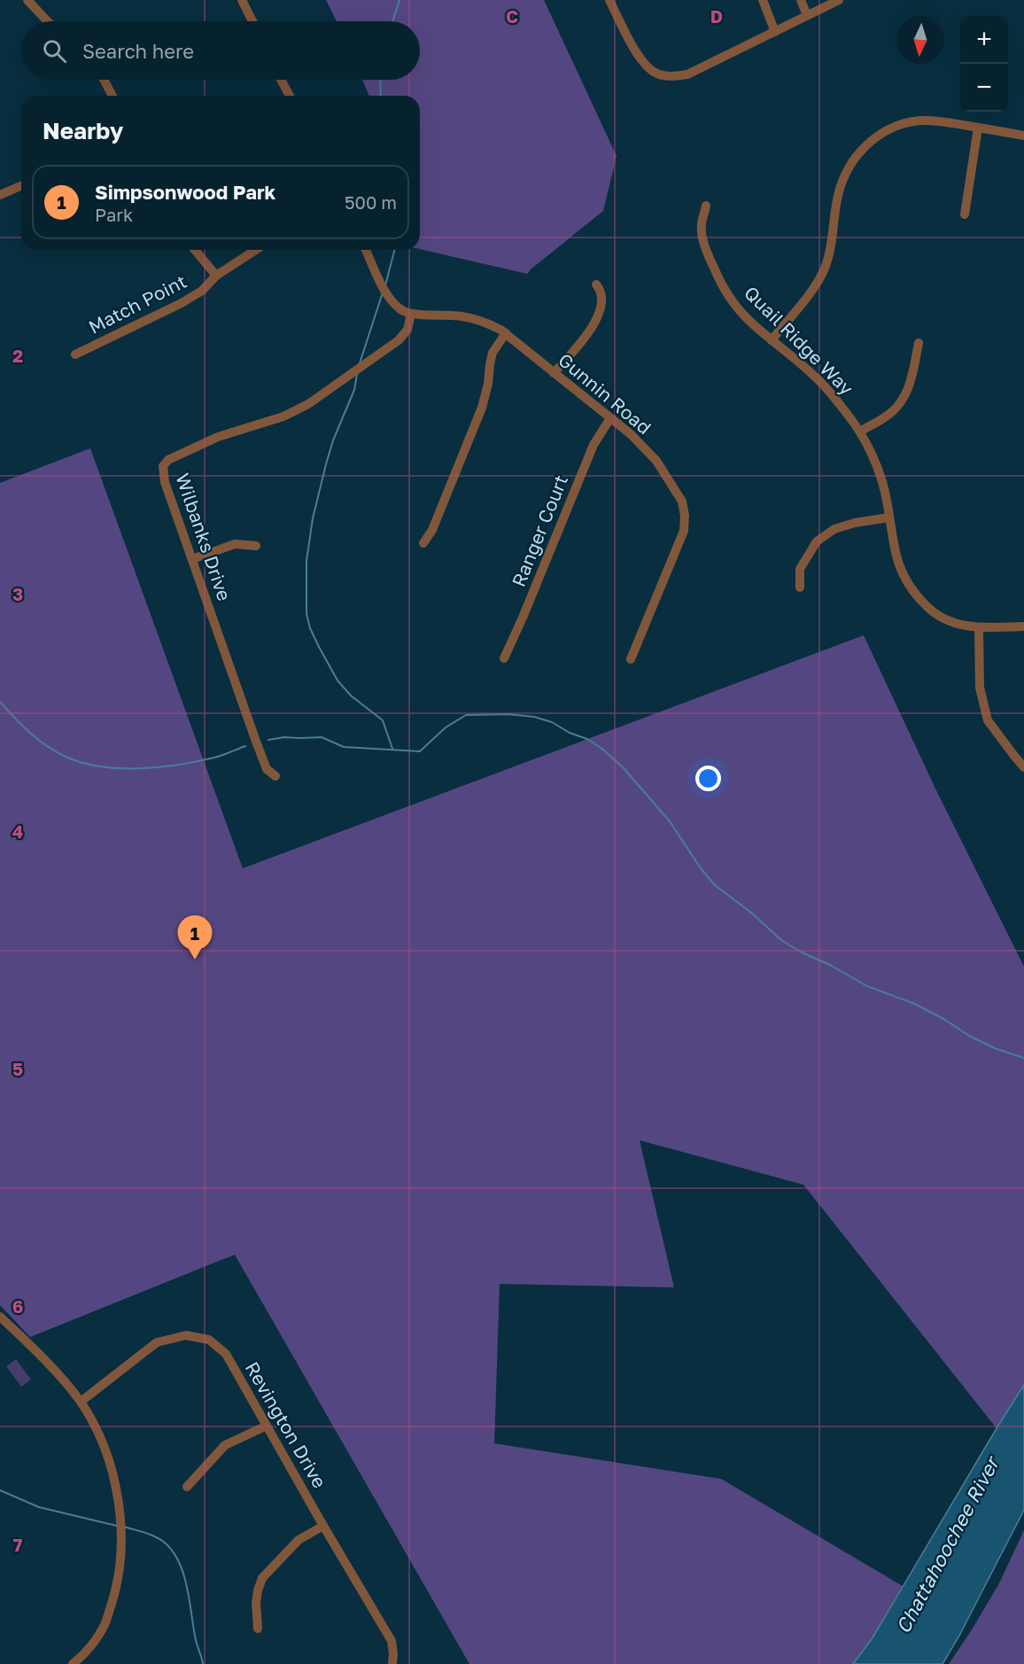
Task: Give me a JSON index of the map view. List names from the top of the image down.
{
  "streets": {
    "street": [
      "Match Point",
      "Quail Ridge Way",
      "Gunnin Road",
      "Ranger Court",
      "Wilbanks Drive",
      "Revington Drive"
    ]
  },
  "crossings": [
    ["Gunnin Road", "Ranger Court"],
    ["Gunnin Road", "Wilbanks Drive"]
  ],
  "water": ["Chattahoochee River"],
  "north": "bottom",
  "page": {
    "map_buttons": ["+", "−"],
    "search": "Search here",
    "heading": "Nearby",
    "list": [
      {
        "mark": "1",
        "name": "Simpsonwood Park",
        "note": "Park",
        "value": "500 m"
      }
    ],
    "pins": "1"
  },
  "grid": {
    "columns": ["C", "D"],
    "rows": [
      "2",
      "3",
      "4",
      "5",
      "6",
      "7"
    ]
  }
}
